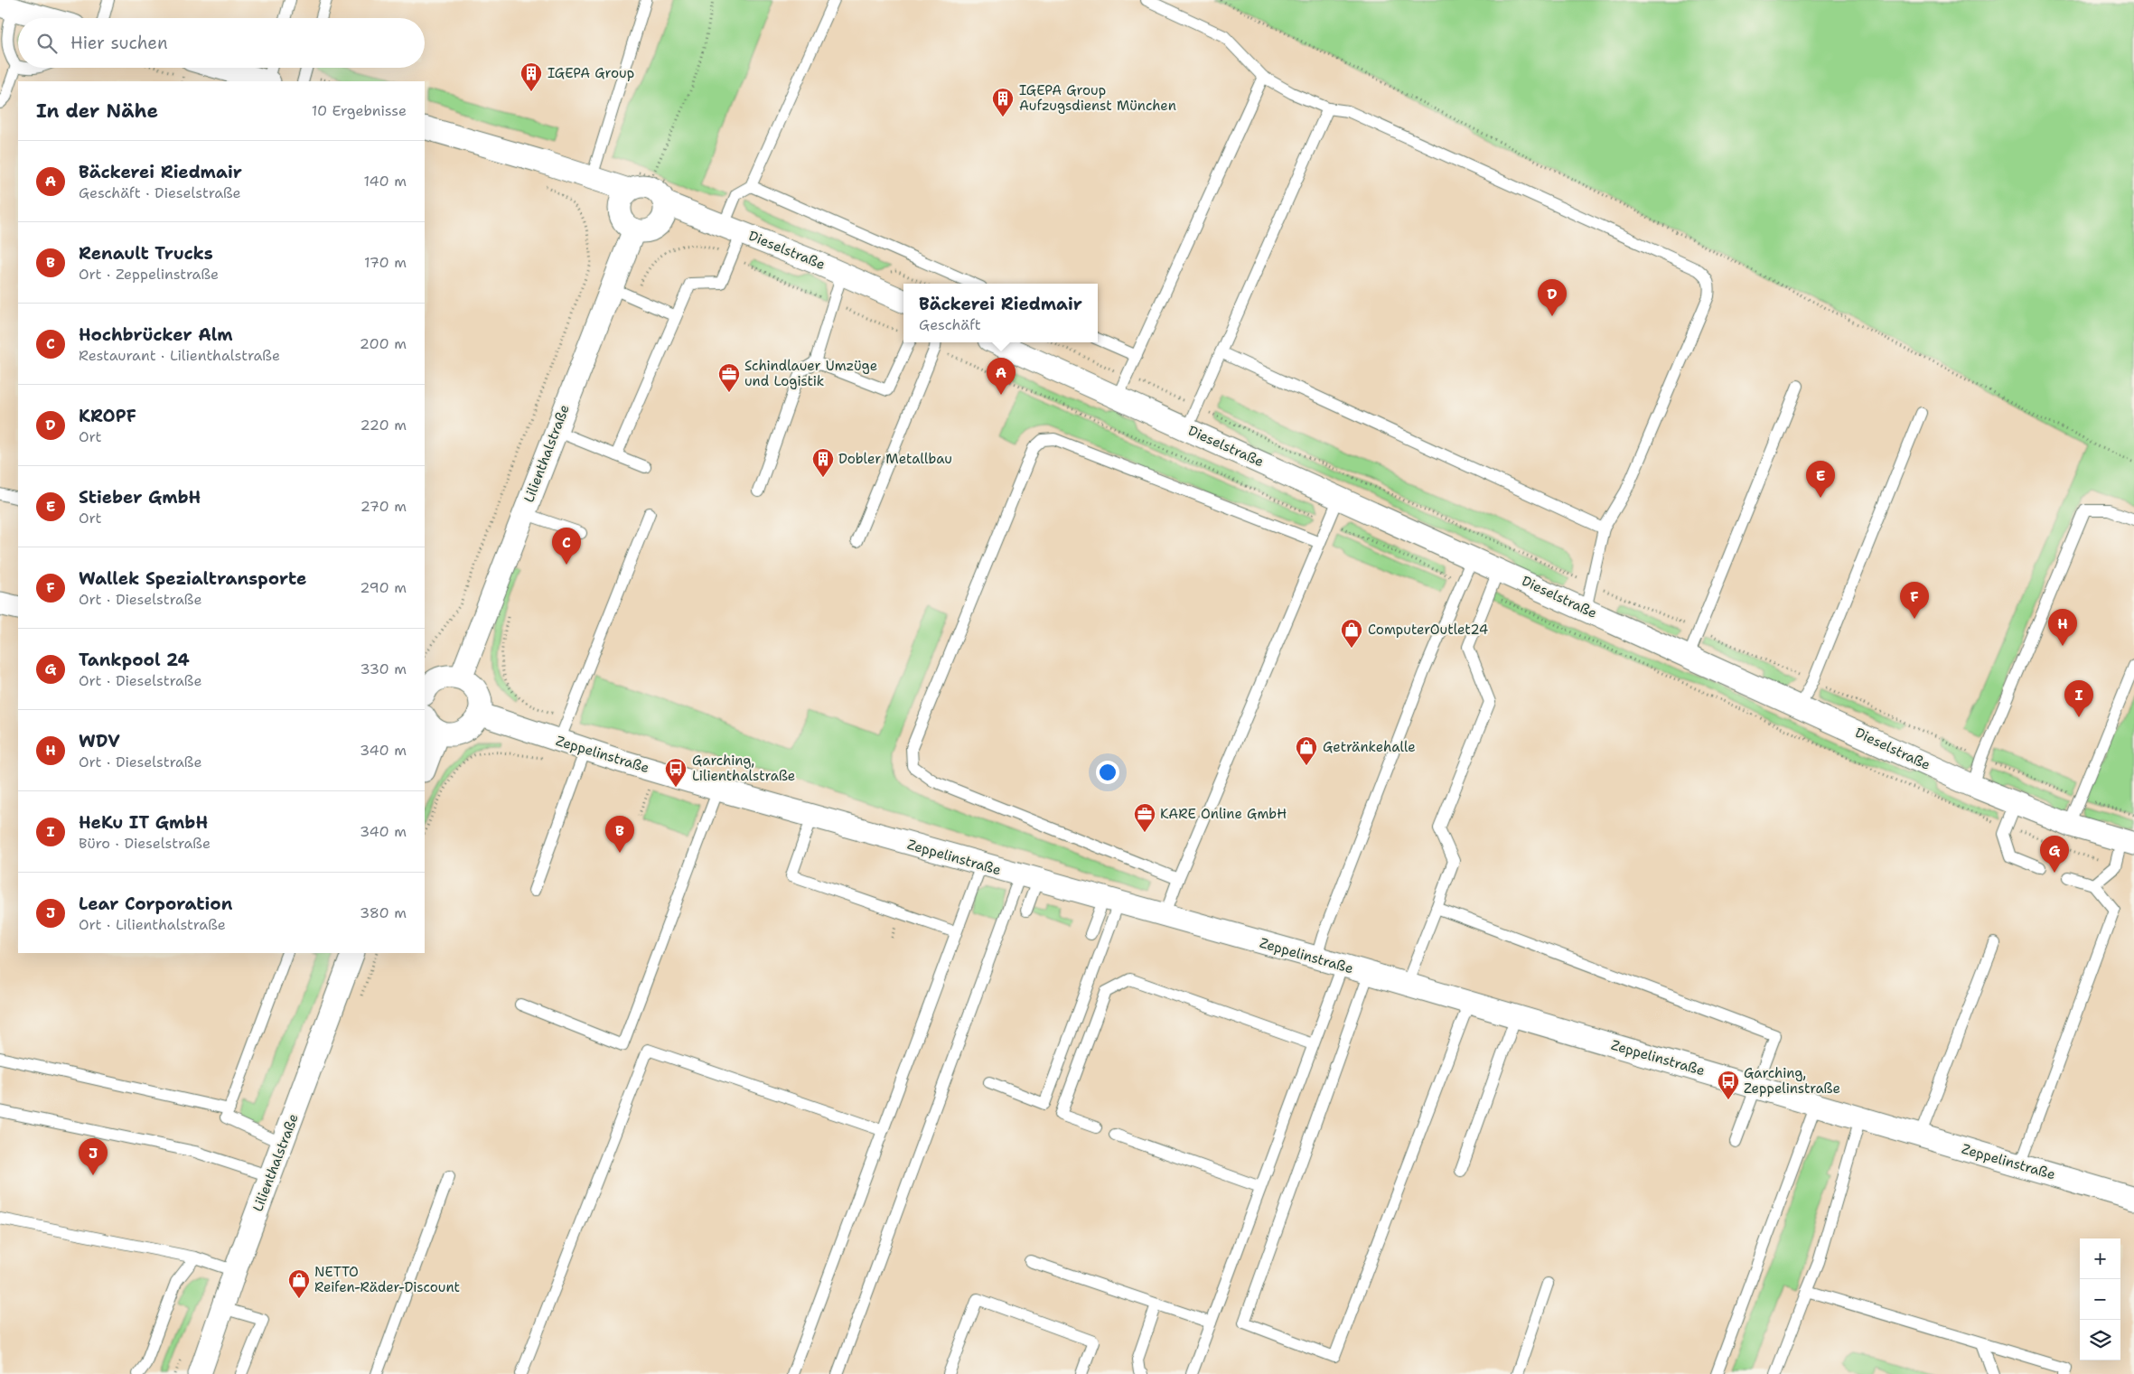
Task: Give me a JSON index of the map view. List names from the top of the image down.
{
  "streets": {
    "street": ["Dieselstraße", "Lilienthalstraße", "Zeppelinstraße"]
  },
  "crossings": [
    ["Dieselstraße", "Lilienthalstraße"]
  ],
  "places": {
    "building": ["IGEPA Group", "IGEPA Group Aufzugsdienst München", "Dobler Metallbau"],
    "office": ["Schindlauer Umzüge und Logistik", "KARE Online GmbH"],
    "shop": ["ComputerOutlet24", "Getränkehalle", "NETTO Reifen-Räder-Discount"],
    "bus stop": ["Garching, Lilienthalstraße", "Garching, Zeppelinstraße"]
  },
  "page": {
    "search": "Hier suchen",
    "heading": ["In der Nähe", "10 Ergebnisse"],
    "list": [
      {
        "mark": "A",
        "name": "Bäckerei Riedmair",
        "note": "Geschäft · Dieselstraße",
        "value": "140 m"
      },
      {
        "mark": "B",
        "name": "Renault Trucks",
        "note": "Ort · Zeppelinstraße",
        "value": "170 m"
      },
      {
        "mark": "C",
        "name": "Hochbrücker Alm",
        "note": "Restaurant · Lilienthalstraße",
        "value": "200 m"
      },
      {
        "mark": "D",
        "name": "KROPF",
        "note": "Ort",
        "value": "220 m"
      },
      {
        "mark": "E",
        "name": "Stieber GmbH",
        "note": "Ort",
        "value": "270 m"
      },
      {
        "mark": "F",
        "name": "Wallek Spezialtransporte",
        "note": "Ort · Dieselstraße",
        "value": "290 m"
      },
      {
        "mark": "G",
        "name": "Tankpool 24",
        "note": "Ort · Dieselstraße",
        "value": "330 m"
      },
      {
        "mark": "H",
        "name": "WDV",
        "note": "Ort · Dieselstraße",
        "value": "340 m"
      },
      {
        "mark": "I",
        "name": "HeKu IT GmbH",
        "note": "Büro · Dieselstraße",
        "value": "340 m"
      },
      {
        "mark": "J",
        "name": "Lear Corporation",
        "note": "Ort · Lilienthalstraße",
        "value": "380 m"
      }
    ],
    "pins": [
      "D",
      "A",
      "E",
      "C",
      "F",
      "H",
      "I",
      "B",
      "G",
      "J"
    ],
    "popup": ["Bäckerei Riedmair", "Geschäft"],
    "map_buttons": ["+", "−"]
  }
}
